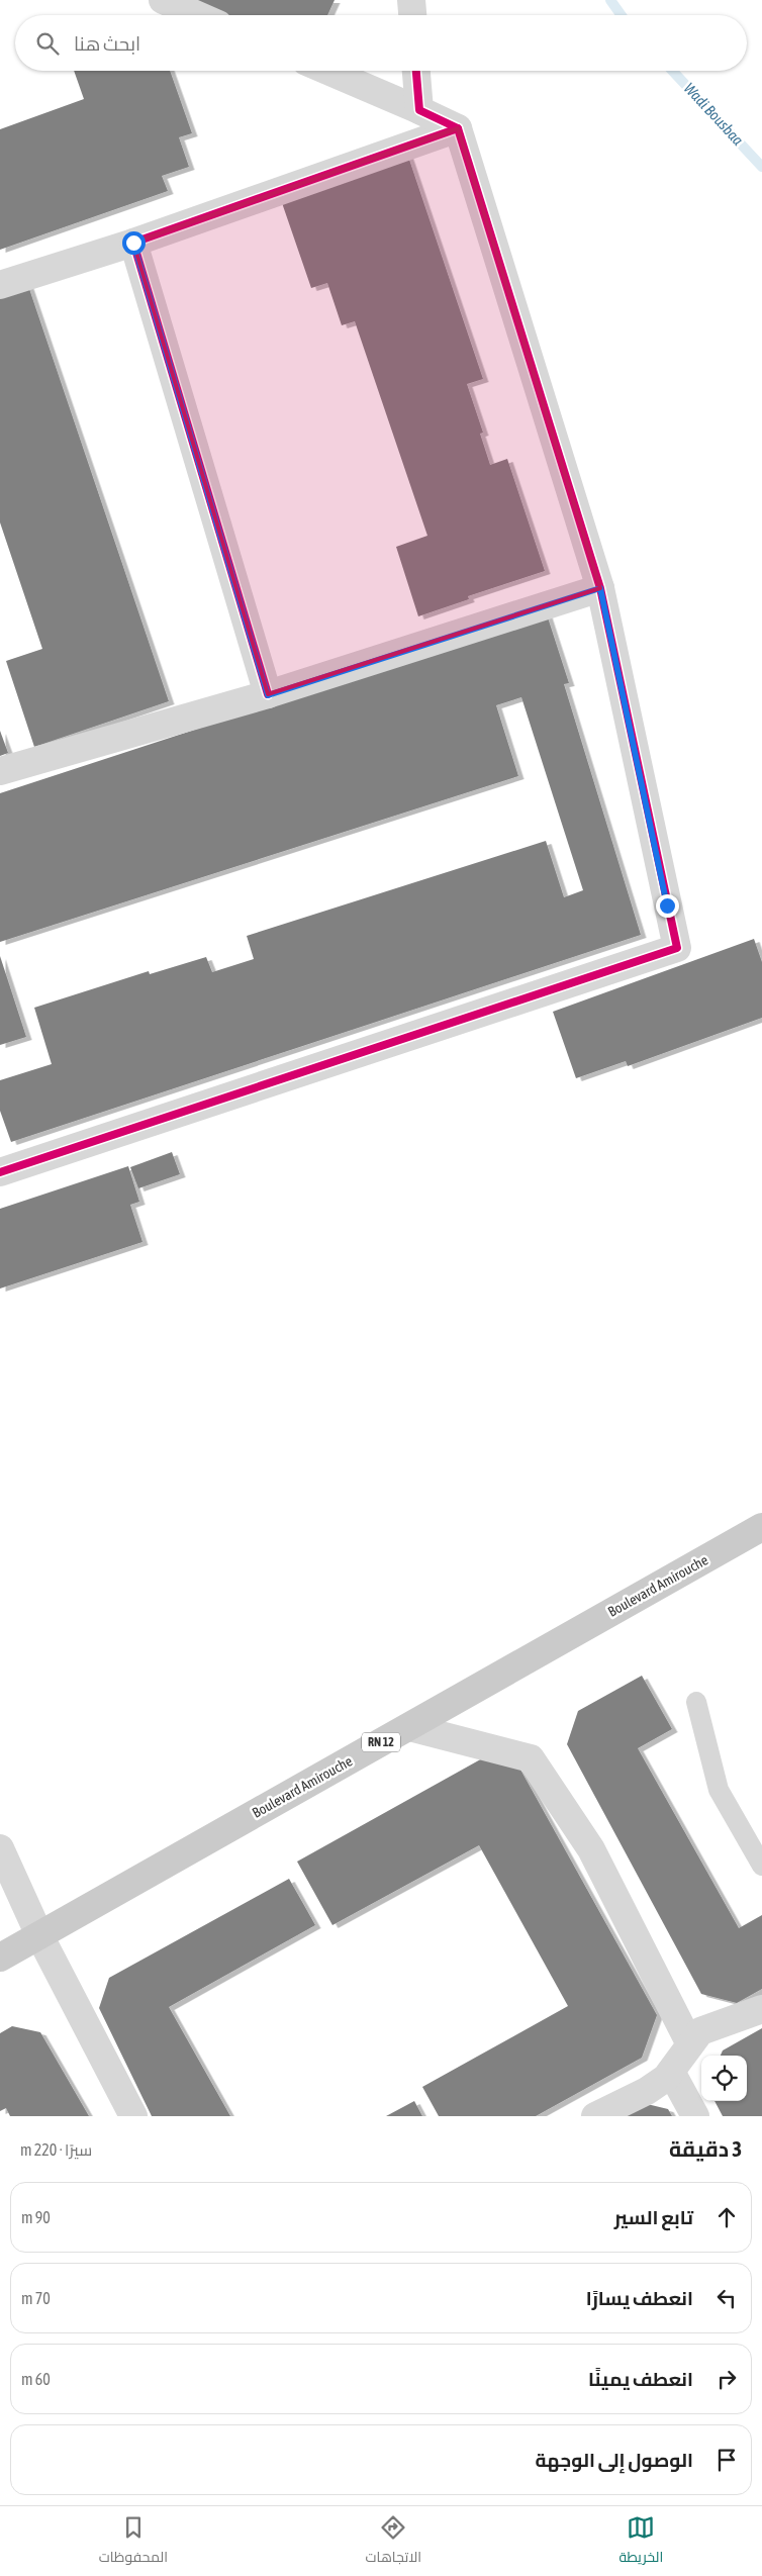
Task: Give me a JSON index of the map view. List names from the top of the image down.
{
  "streets": {
    "main road": ["Boulevard Amirouche", "RN 12"]
  },
  "water": ["Wadi Bousbaa"],
  "page": {
    "search": "ابحث هنا",
    "heading": ["3 دقيقة", "سيرًا · 220 m"],
    "list": [
      ["تابع السير", "90 m"],
      ["انعطف يسارًا", "70 m"],
      ["انعطف يمينًا", "60 m"],
      "الوصول إلى الوجهة"
    ],
    "nav": ["الخريطة", "الاتجاهات", "المحفوظات"]
  }
}
